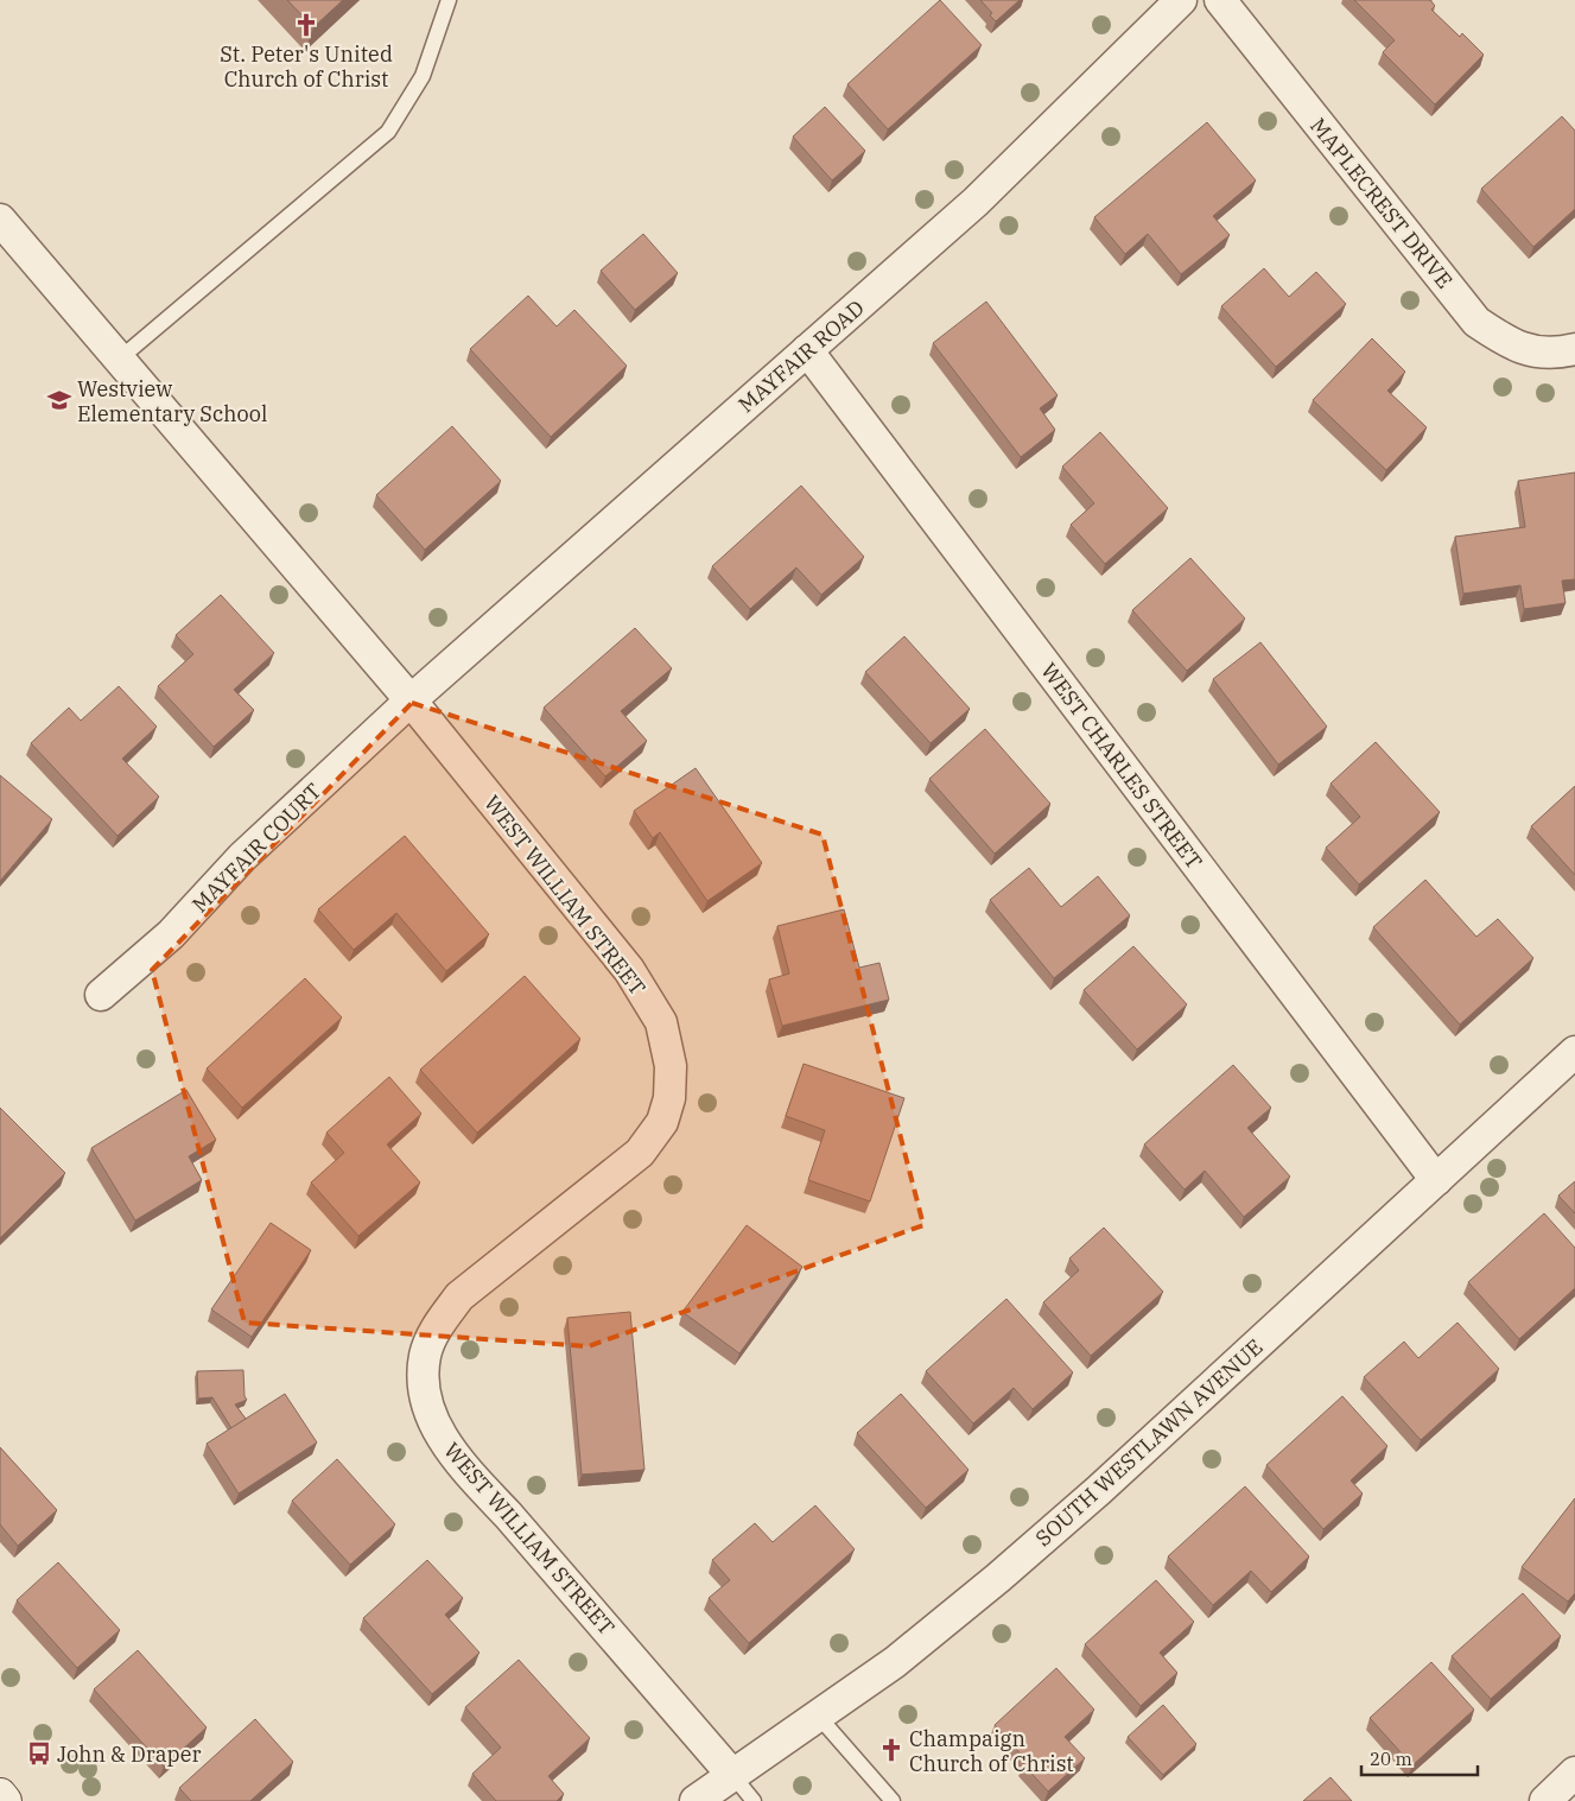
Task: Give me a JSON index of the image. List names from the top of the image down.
{
  "streets": {
    "street": [
      "MAPLECREST DRIVE",
      "MAYFAIR ROAD",
      "WEST CHARLES STREET",
      "MAYFAIR COURT",
      "WEST WILLIAM STREET",
      "SOUTH WESTLAWN AVENUE"
    ]
  },
  "crossings": [
    ["MAYFAIR ROAD", "WEST CHARLES STREET"],
    ["MAYFAIR ROAD", "MAYFAIR COURT"],
    ["MAYFAIR ROAD", "WEST WILLIAM STREET"],
    ["WEST CHARLES STREET", "SOUTH WESTLAWN AVENUE"],
    ["MAYFAIR COURT", "WEST WILLIAM STREET"],
    ["WEST WILLIAM STREET", "SOUTH WESTLAWN AVENUE"]
  ],
  "places": {
    "church": ["St. Peter's United Church of Christ", "Champaign Church of Christ"],
    "school or university": ["Westview Elementary School"],
    "bus stop": ["John & Draper"]
  },
  "scale_bar": "20 m"
}
